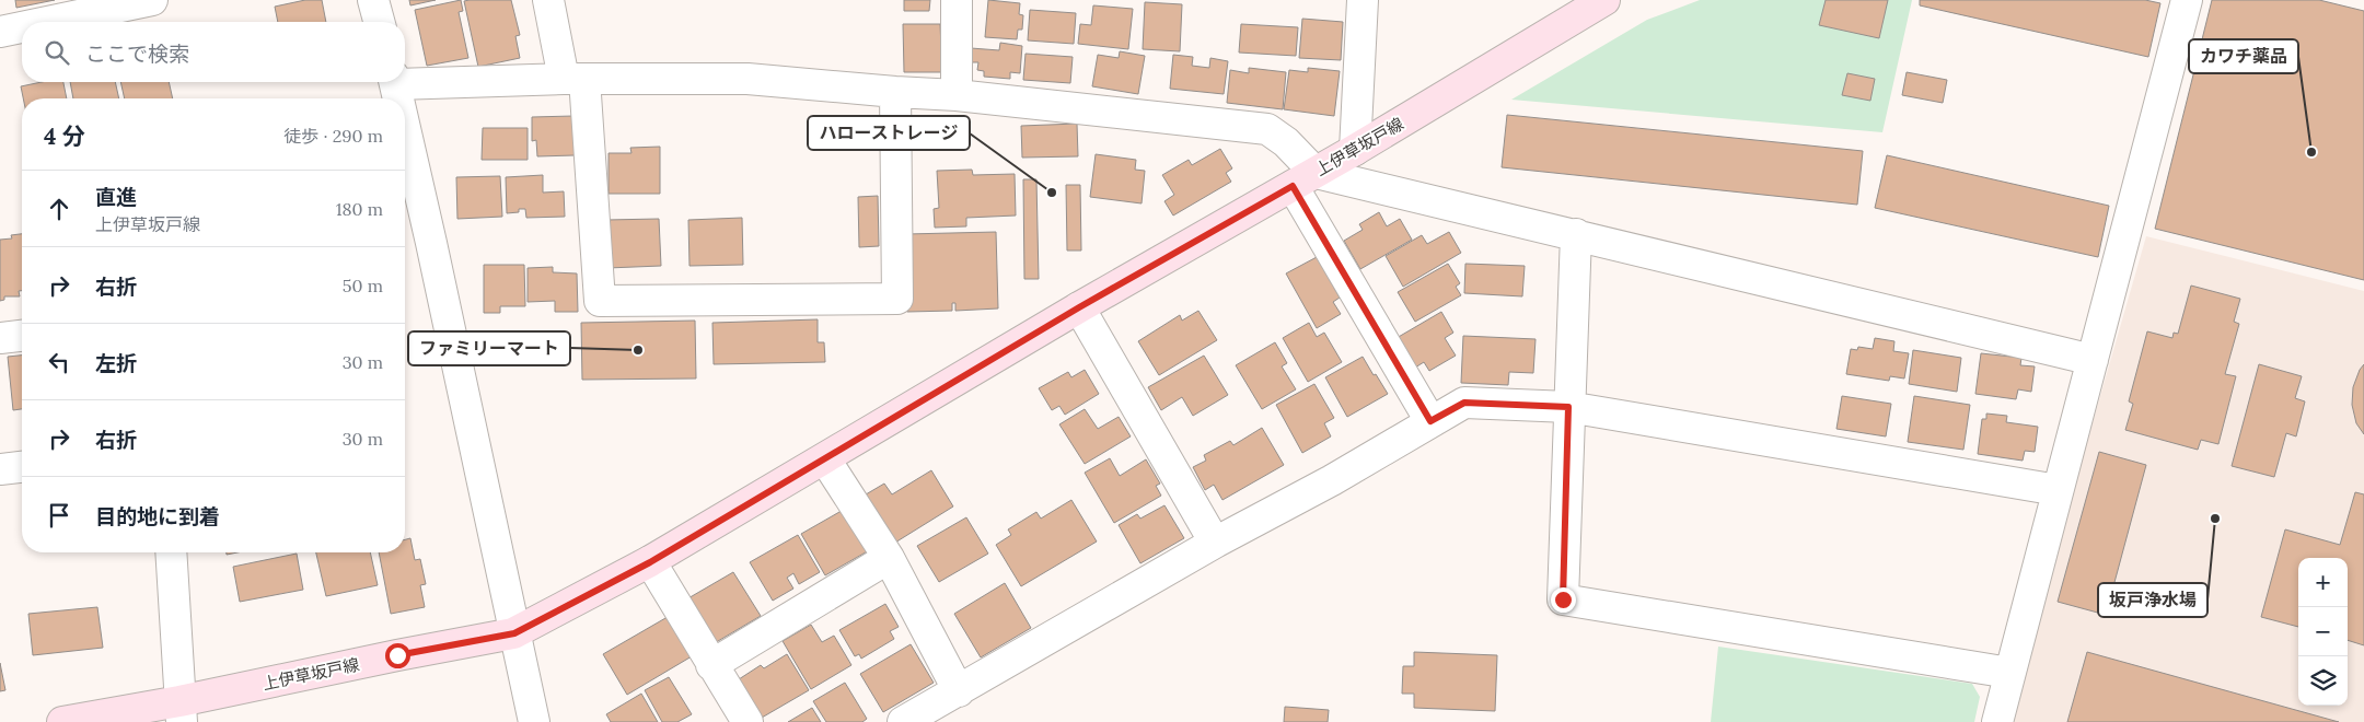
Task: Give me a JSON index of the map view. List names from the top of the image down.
{
  "streets": {
    "main road": ["上伊草坂戸線"]
  },
  "places": [
    "カワチ薬品",
    "ハローストレージ",
    "ファミリーマート",
    "坂戸浄水場"
  ],
  "page": {
    "search": "ここで検索",
    "heading": ["4 分", "徒歩 · 290 m"],
    "list": [
      ["直進", "上伊草坂戸線", "180 m"],
      ["右折", "50 m"],
      ["左折", "30 m"],
      ["右折", "30 m"],
      "目的地に到着"
    ],
    "map_buttons": ["+", "−"]
  }
}
